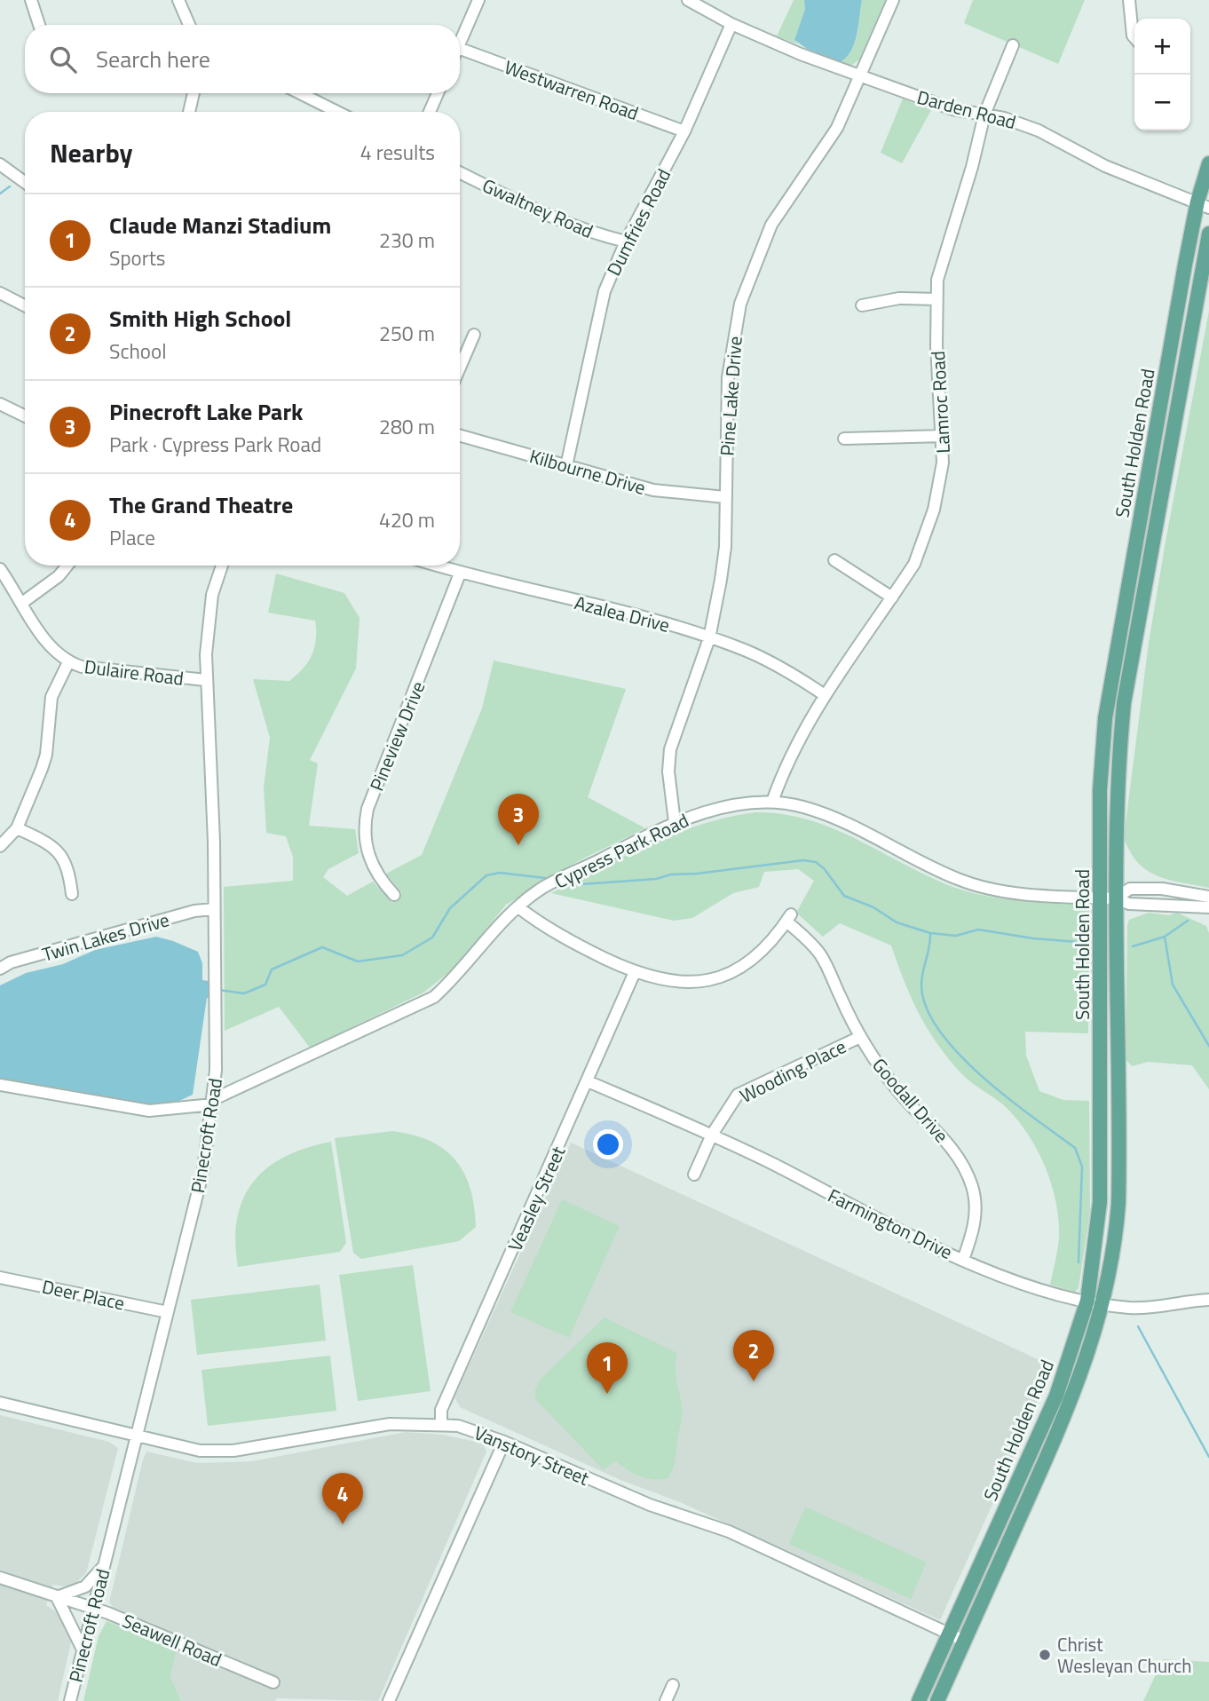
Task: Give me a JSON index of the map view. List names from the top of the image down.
{
  "streets": {
    "main road": ["South Holden Road"],
    "street": [
      "Westwarren Road",
      "Darden Road",
      "Gwaltney Road",
      "Dumfries Road",
      "Pine Lake Drive",
      "Lamroc Road",
      "Kilbourne Drive",
      "Azalea Drive",
      "Dulaire Road",
      "Pineview Drive",
      "Cypress Park Road",
      "Twin Lakes Drive",
      "Wooding Place",
      "Goodall Drive",
      "Pinecroft Road",
      "Veasley Street",
      "Farmington Drive",
      "Deer Place",
      "Vanstory Street",
      "Seawell Road"
    ]
  },
  "crossings": [
    ["Westwarren Road", "Dumfries Road"],
    ["Darden Road", "Dumfries Road"],
    ["Darden Road", "Pine Lake Drive"],
    ["Darden Road", "Lamroc Road"],
    ["Darden Road", "South Holden Road"],
    ["Gwaltney Road", "Dumfries Road"],
    ["Dumfries Road", "Kilbourne Drive"],
    ["Pine Lake Drive", "Kilbourne Drive"],
    ["Pine Lake Drive", "Azalea Drive"],
    ["Pine Lake Drive", "Cypress Park Road"],
    ["Lamroc Road", "Azalea Drive"],
    ["Lamroc Road", "Cypress Park Road"],
    ["South Holden Road", "Cypress Park Road"],
    ["South Holden Road", "Farmington Drive"],
    ["South Holden Road", "Vanstory Street"],
    ["Azalea Drive", "Pineview Drive"],
    ["Dulaire Road", "Pinecroft Road"],
    ["Cypress Park Road", "Pinecroft Road"],
    ["Twin Lakes Drive", "Pinecroft Road"],
    ["Wooding Place", "Goodall Drive"],
    ["Wooding Place", "Farmington Drive"],
    ["Goodall Drive", "Veasley Street"],
    ["Goodall Drive", "Farmington Drive"],
    ["Pinecroft Road", "Deer Place"],
    ["Pinecroft Road", "Vanstory Street"],
    ["Pinecroft Road", "Seawell Road"],
    ["Veasley Street", "Farmington Drive"],
    ["Veasley Street", "Vanstory Street"]
  ],
  "places": ["Christ Wesleyan Church"],
  "page": {
    "map_buttons": ["+", "−"],
    "search": "Search here",
    "heading": ["Nearby", "4 results"],
    "list": [
      {
        "mark": "1",
        "name": "Claude Manzi Stadium",
        "note": "Sports",
        "value": "230 m"
      },
      {
        "mark": "2",
        "name": "Smith High School",
        "note": "School",
        "value": "250 m"
      },
      {
        "mark": "3",
        "name": "Pinecroft Lake Park",
        "note": "Park · Cypress Park Road",
        "value": "280 m"
      },
      {
        "mark": "4",
        "name": "The Grand Theatre",
        "note": "Place",
        "value": "420 m"
      }
    ],
    "pins": [
      "3",
      "2",
      "1",
      "4"
    ]
  }
}
